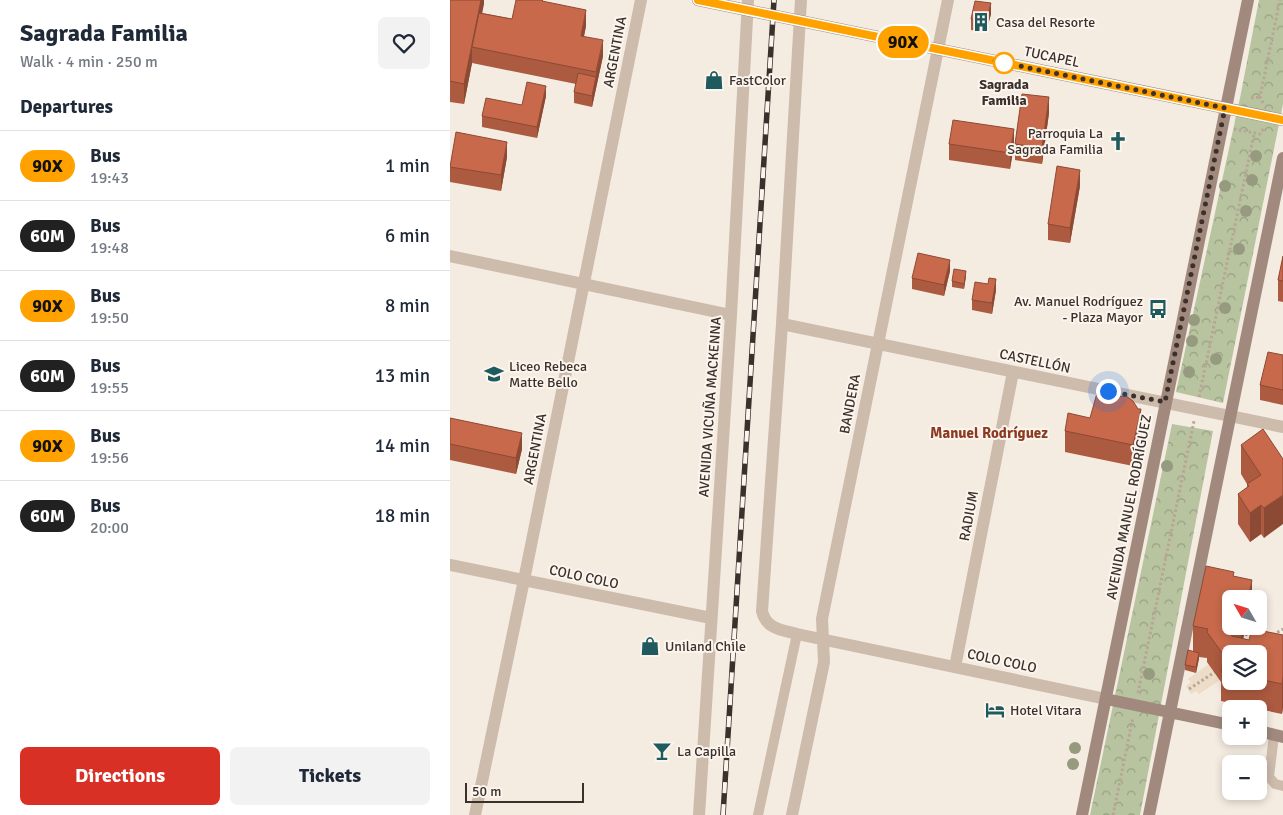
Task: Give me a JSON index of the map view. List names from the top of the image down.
{
  "streets": {
    "main road": ["TUCAPEL", "AVENIDA MANUEL RODRÍGUEZ", "COLO COLO"],
    "street": [
      "ARGENTINA",
      "CASTELLÓN",
      "BANDERA",
      "AVENIDA VICUÑA MACKENNA",
      "RADIUM"
    ]
  },
  "crossings": [
    ["ARGENTINA", "COLO COLO"],
    ["TUCAPEL", "BANDERA"],
    ["TUCAPEL", "AVENIDA VICUÑA MACKENNA"],
    ["TUCAPEL", "AVENIDA MANUEL RODRÍGUEZ"],
    ["CASTELLÓN", "BANDERA"],
    ["CASTELLÓN", "AVENIDA MANUEL RODRÍGUEZ"],
    ["CASTELLÓN", "RADIUM"],
    ["CASTELLÓN", "COLO COLO"],
    ["BANDERA", "COLO COLO"],
    ["AVENIDA VICUÑA MACKENNA", "COLO COLO"],
    ["AVENIDA MANUEL RODRÍGUEZ", "COLO COLO"],
    ["RADIUM", "COLO COLO"]
  ],
  "districts": ["Manuel Rodríguez"],
  "places": {
    "building": ["Casa del Resorte"],
    "other": ["Sagrada Familia"],
    "shop": ["FastColor", "Uniland Chile"],
    "church": ["Parroquia La Sagrada Familia"],
    "bus stop": ["Av. Manuel Rodríguez - Plaza Mayor"],
    "school or university": ["Liceo Rebeca Matte Bello"],
    "hotel": ["Hotel Vitara"],
    "bar": ["La Capilla"]
  },
  "lines": ["bus line 90X"],
  "scale_bar": "50 m",
  "north": "top left",
  "page": {
    "heading": [
      ["Sagrada Familia", "Walk · 4 min · 250 m"],
      "Departures"
    ],
    "on_map": "90X",
    "list": [
      {
        "mark": "90X",
        "name": "Bus",
        "note": "19:43",
        "value": "1 min"
      },
      {
        "mark": "60M",
        "name": "Bus",
        "note": "19:48",
        "value": "6 min"
      },
      {
        "mark": "90X",
        "name": "Bus",
        "note": "19:50",
        "value": "8 min"
      },
      {
        "mark": "60M",
        "name": "Bus",
        "note": "19:55",
        "value": "13 min"
      },
      {
        "mark": "90X",
        "name": "Bus",
        "note": "19:56",
        "value": "14 min"
      },
      {
        "mark": "60M",
        "name": "Bus",
        "note": "20:00",
        "value": "18 min"
      }
    ],
    "map_buttons": ["+", "−"],
    "buttons": ["Directions", "Tickets"],
    "scale": "50 m"
  }
}
